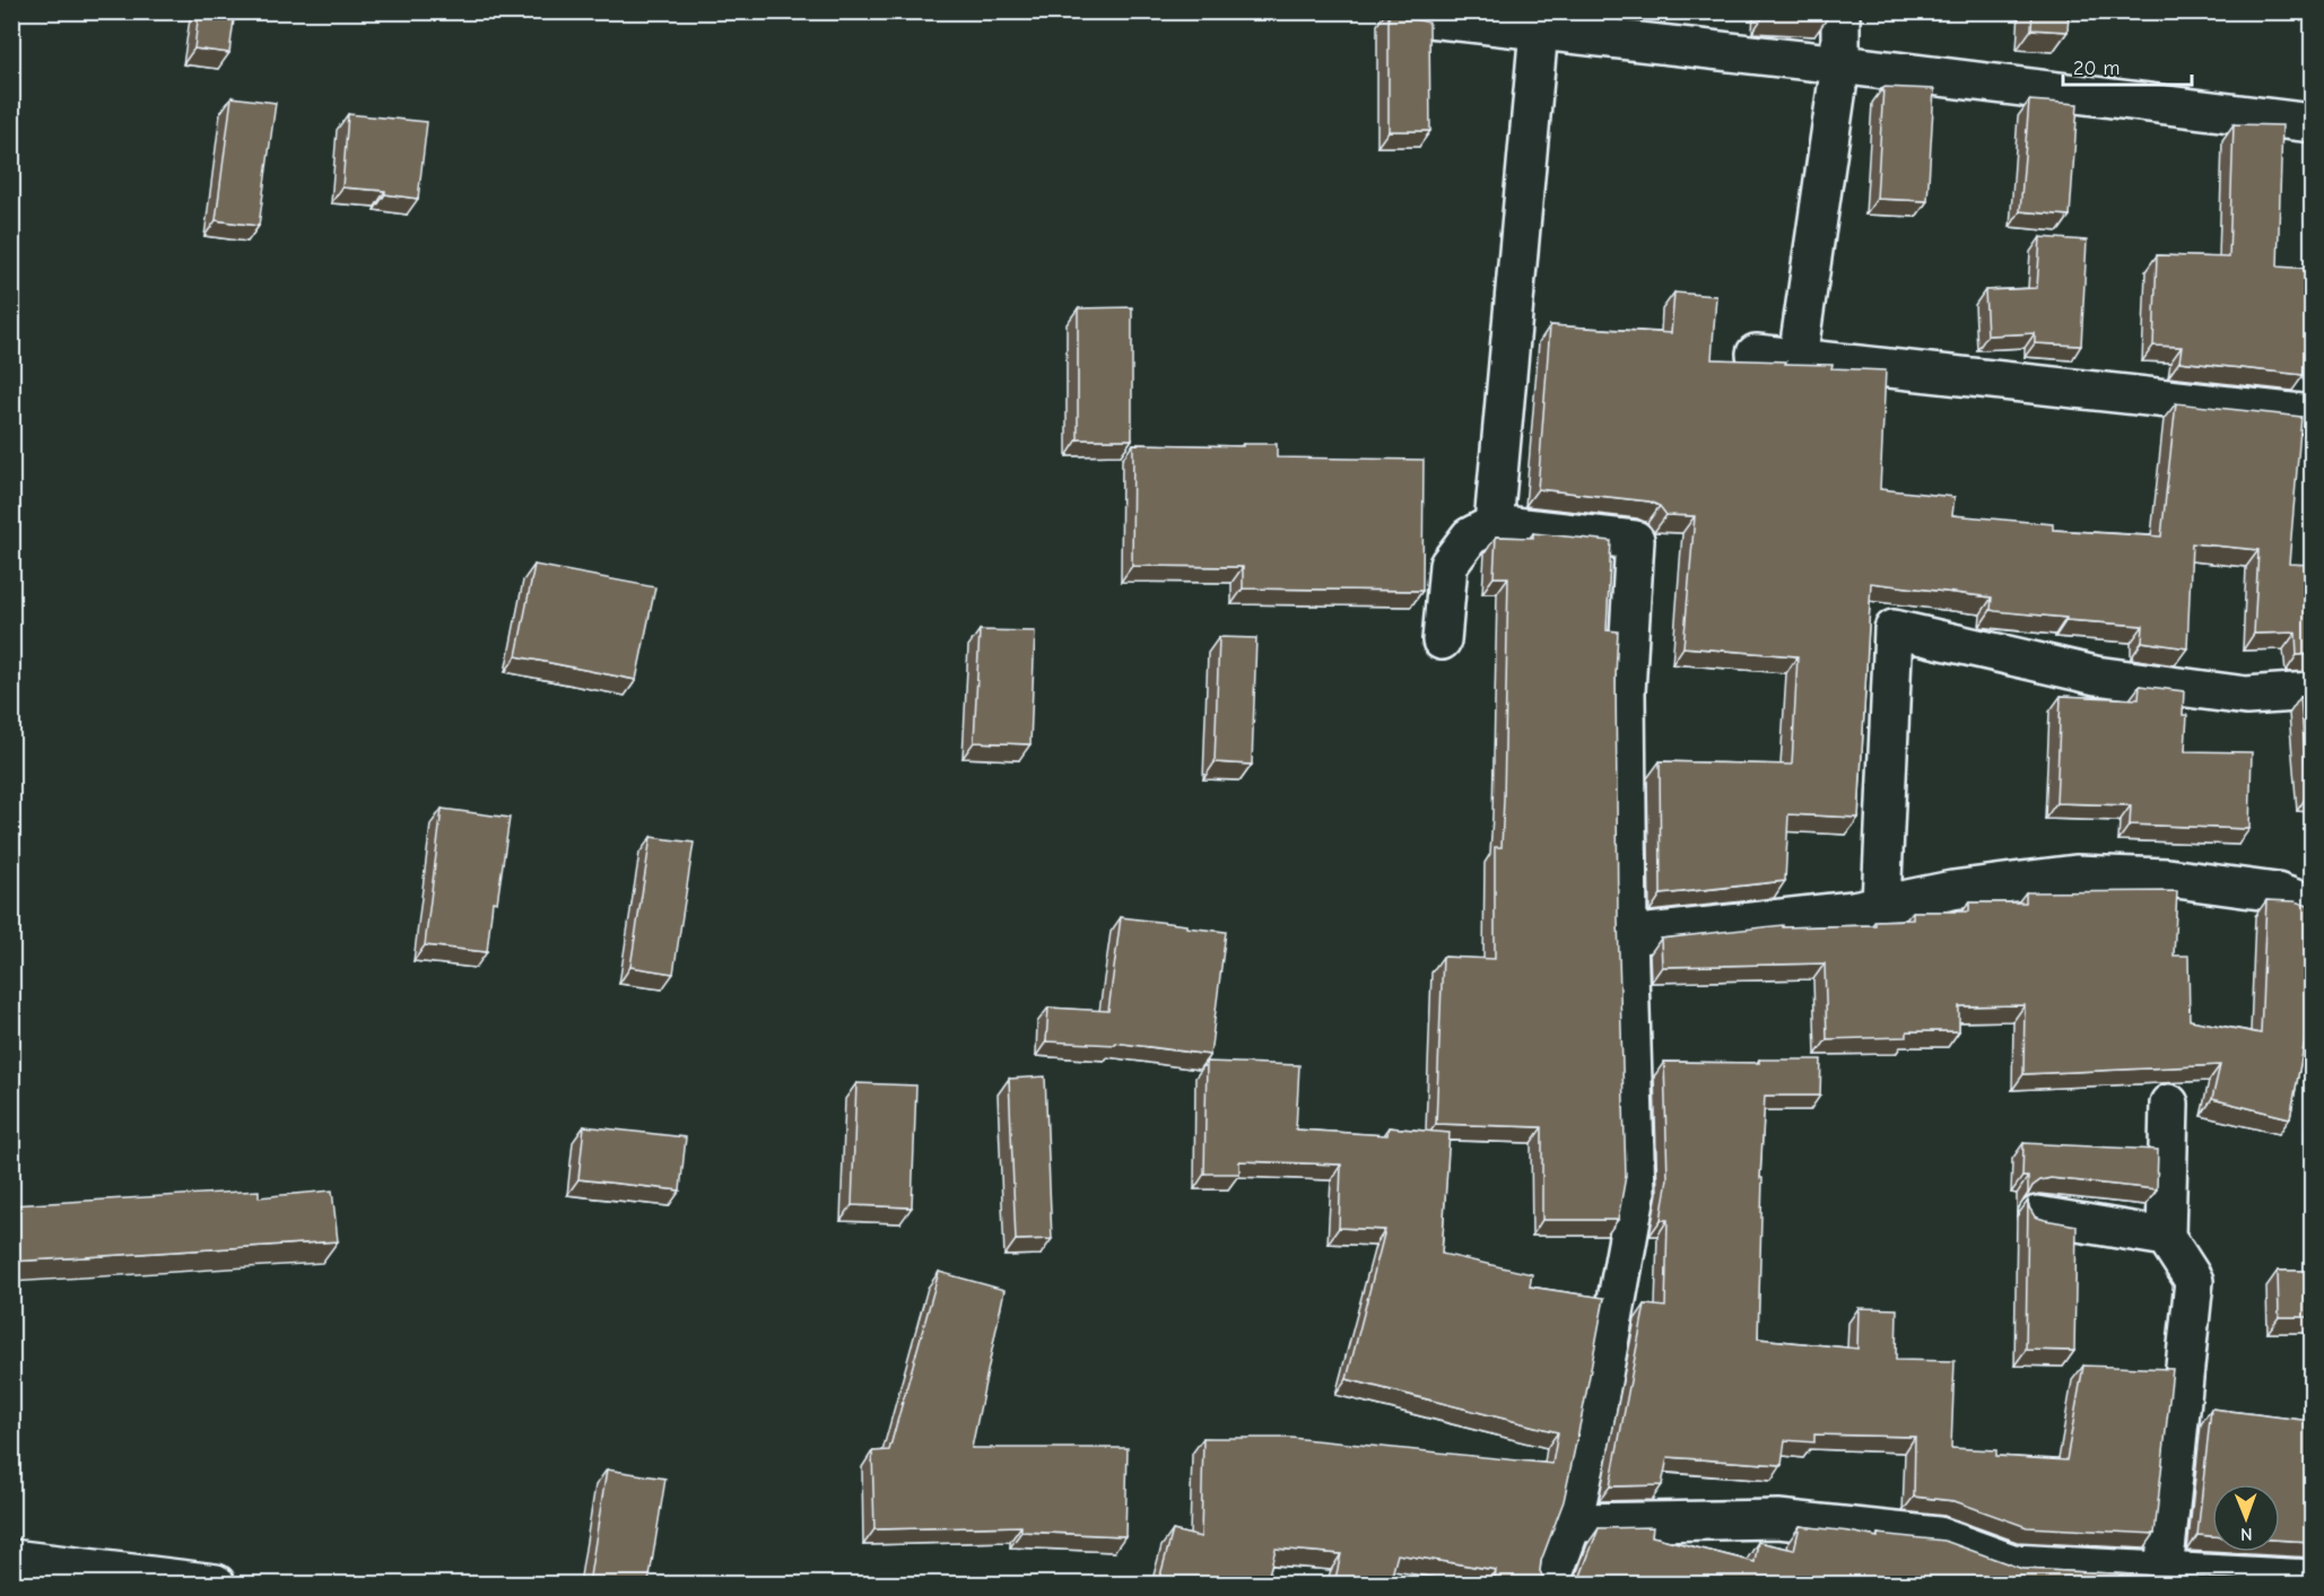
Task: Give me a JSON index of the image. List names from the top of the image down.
{
  "scale_bar": "20 m",
  "north": "bottom"
}
